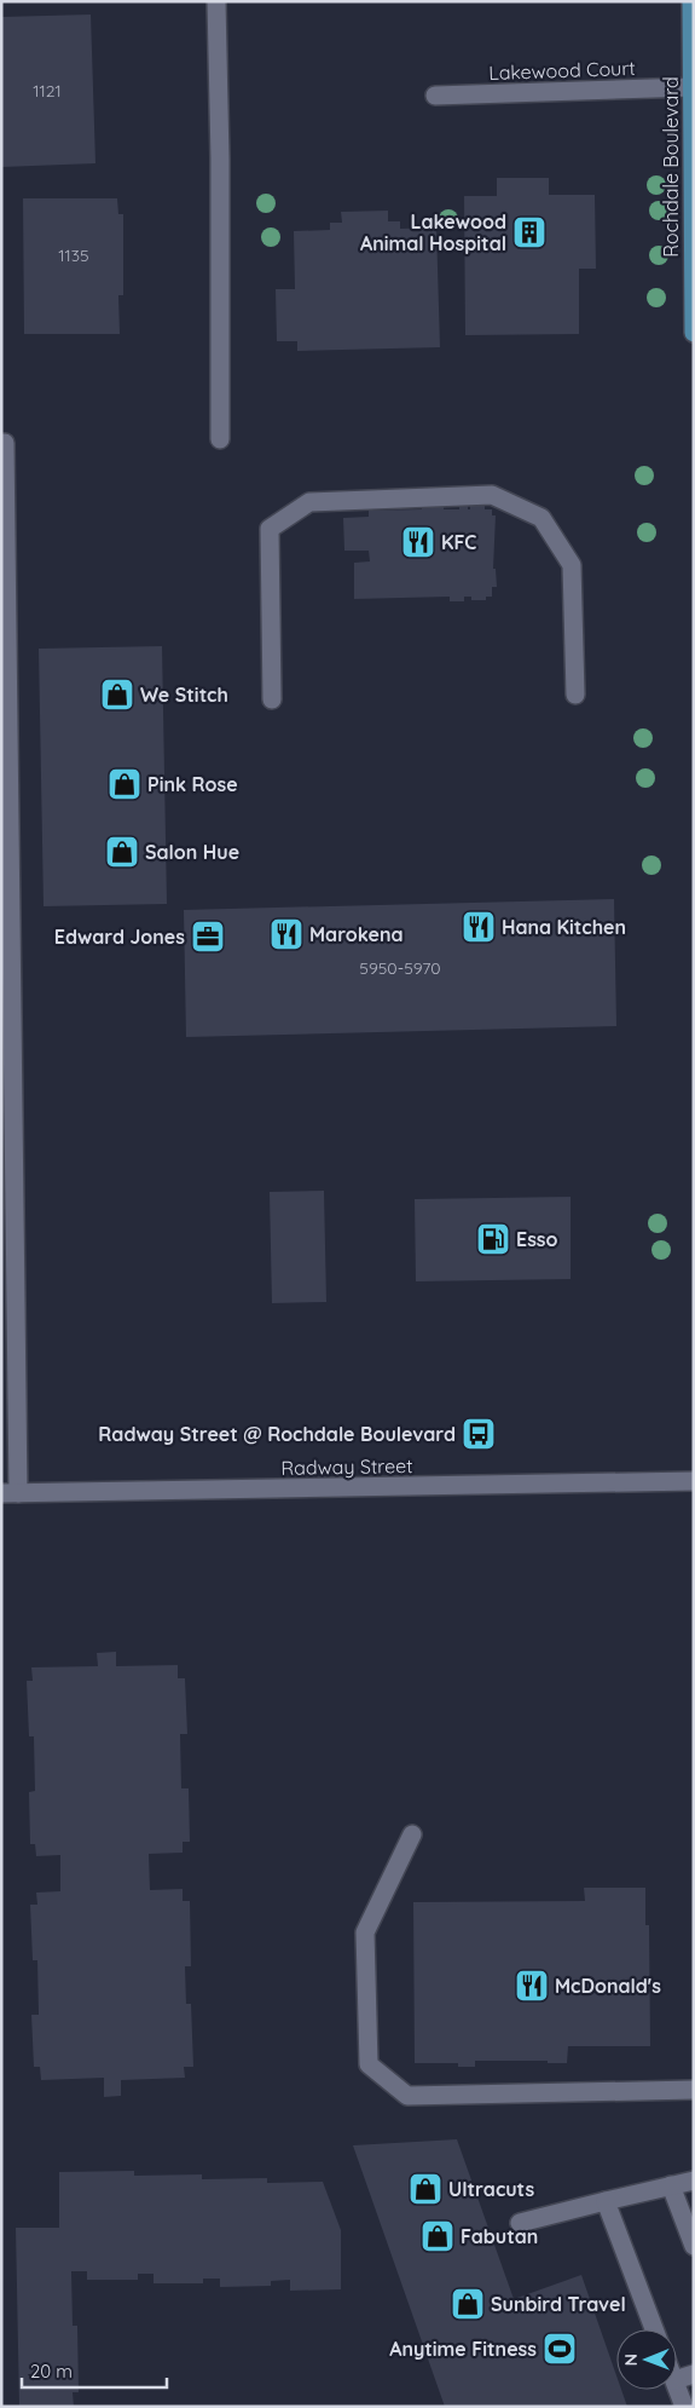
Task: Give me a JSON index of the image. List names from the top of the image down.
{
  "streets": {
    "main road": ["Rochdale Boulevard"],
    "street": ["Lakewood Court", "Radway Street"]
  },
  "crossings": [
    ["Lakewood Court", "Rochdale Boulevard"]
  ],
  "places": {
    "building": ["Lakewood Animal Hospital"],
    "restaurant": [
      "KFC",
      "Hana Kitchen",
      "Marokena",
      "McDonald's"
    ],
    "shop": [
      "We Stitch",
      "Pink Rose",
      "Salon Hue",
      "Ultracuts",
      "Fabutan",
      "Sunbird Travel"
    ],
    "office": ["Edward Jones"],
    "fuel station": ["Esso"],
    "bus stop": ["Radway Street @ Rochdale Boulevard"],
    "sports": ["Anytime Fitness"]
  },
  "house_numbers": ["1121", "1135", "5950-5970"],
  "scale_bar": "20 m",
  "north": "left"
}
